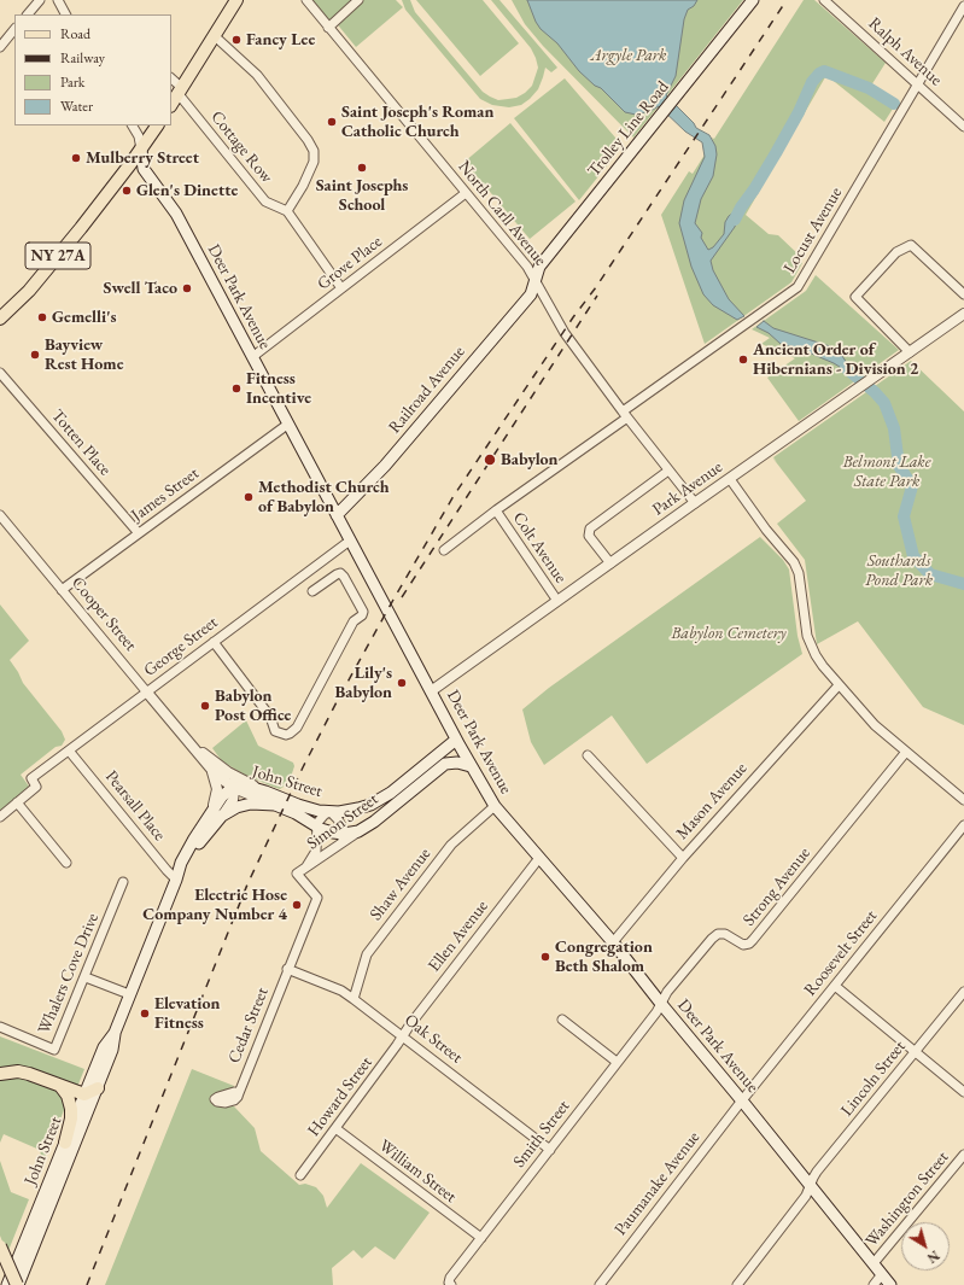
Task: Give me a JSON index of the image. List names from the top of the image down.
{
  "streets": {
    "main road": [
      "Trolley Line Road",
      "NY 27A",
      "Deer Park Avenue",
      "Railroad Avenue",
      "Cooper Street",
      "John Street",
      "Simon Street"
    ],
    "street": [
      "Ralph Avenue",
      "Cottage Row",
      "North Carll Avenue",
      "Locust Avenue",
      "Grove Place",
      "Totten Place",
      "Park Avenue",
      "James Street",
      "Colt Avenue",
      "George Street",
      "Mason Avenue",
      "Pearsall Place",
      "Shaw Avenue",
      "Strong Avenue",
      "Ellen Avenue",
      "Roosevelt Street",
      "Whalers Cove Drive",
      "Cedar Street",
      "Oak Street",
      "Lincoln Street",
      "Howard Street",
      "Smith Street",
      "William Street",
      "Paumanake Avenue",
      "Washington Street"
    ]
  },
  "crossings": [
    ["Ralph Avenue", "Locust Avenue"],
    ["Trolley Line Road", "North Carll Avenue"],
    ["Trolley Line Road", "Railroad Avenue"],
    ["North Carll Avenue", "Locust Avenue"],
    ["North Carll Avenue", "Grove Place"],
    ["North Carll Avenue", "Railroad Avenue"],
    ["North Carll Avenue", "Park Avenue"],
    ["Locust Avenue", "Colt Avenue"],
    ["NY 27A", "Deer Park Avenue"],
    ["Grove Place", "Deer Park Avenue"],
    ["Deer Park Avenue", "Railroad Avenue"],
    ["Deer Park Avenue", "Park Avenue"],
    ["Deer Park Avenue", "James Street"],
    ["Deer Park Avenue", "George Street"],
    ["Deer Park Avenue", "Mason Avenue"],
    ["Deer Park Avenue", "Simon Street"],
    ["Deer Park Avenue", "Shaw Avenue"],
    ["Deer Park Avenue", "Strong Avenue"],
    ["Deer Park Avenue", "Ellen Avenue"],
    ["Deer Park Avenue", "Roosevelt Street"],
    ["Deer Park Avenue", "Lincoln Street"],
    ["Deer Park Avenue", "Smith Street"],
    ["Deer Park Avenue", "Paumanake Avenue"],
    ["Deer Park Avenue", "Washington Street"],
    ["Totten Place", "James Street"],
    ["Park Avenue", "Colt Avenue"],
    ["James Street", "Cooper Street"],
    ["Cooper Street", "George Street"],
    ["Cooper Street", "John Street"],
    ["Cooper Street", "Simon Street"],
    ["George Street", "Pearsall Place"],
    ["John Street", "Pearsall Place"],
    ["John Street", "Simon Street"],
    ["Simon Street", "Cedar Street"],
    ["Simon Street", "Oak Street"],
    ["Shaw Avenue", "Oak Street"],
    ["Strong Avenue", "Smith Street"],
    ["Ellen Avenue", "Oak Street"],
    ["Ellen Avenue", "Howard Street"],
    ["Roosevelt Street", "Paumanake Avenue"],
    ["Cedar Street", "Oak Street"],
    ["Oak Street", "Howard Street"],
    ["Oak Street", "Smith Street"],
    ["Howard Street", "William Street"],
    ["Smith Street", "William Street"]
  ],
  "parks": [
    "Argyle Park",
    "Belmont Lake State Park",
    "Southards Pond Park",
    "Babylon Cemetery"
  ],
  "places": [
    "Fancy Lee",
    "Saint Joseph's Roman Catholic Church",
    "Mulberry Street",
    "Saint Josephs School",
    "Glen's Dinette",
    "Swell Taco",
    "Gemelli's",
    "Bayview Rest Home",
    "Ancient Order of Hibernians - Division 2",
    "Fitness Incentive",
    "Babylon",
    "Methodist Church of Babylon",
    "Lily's Babylon",
    "Babylon Post Office",
    "Electric Hose Company Number 4",
    "Congregation Beth Shalom",
    "Elevation Fitness"
  ],
  "legend": [
    "Road",
    "Railway",
    "Park",
    "Water"
  ],
  "north": "bottom right"
}
